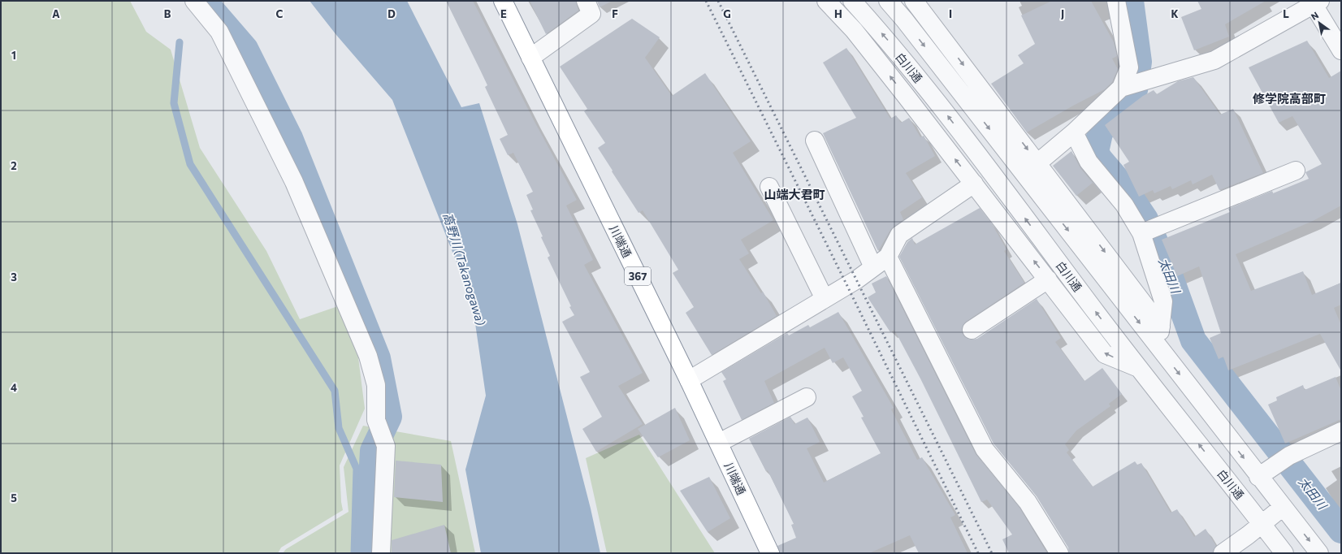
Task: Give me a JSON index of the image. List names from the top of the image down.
{
  "streets": {
    "highway": ["川端通", "367"],
    "street": ["白川通"]
  },
  "districts": ["修学院高部町", "山端大君町"],
  "water": ["高野川 (Takanogawa)", "太田川"],
  "north": "top left",
  "grid": {
    "columns": [
      "A",
      "B",
      "C",
      "D",
      "E",
      "F",
      "G",
      "H",
      "I",
      "J",
      "K",
      "L"
    ],
    "rows": [
      "1",
      "2",
      "3",
      "4",
      "5"
    ]
  }
}
